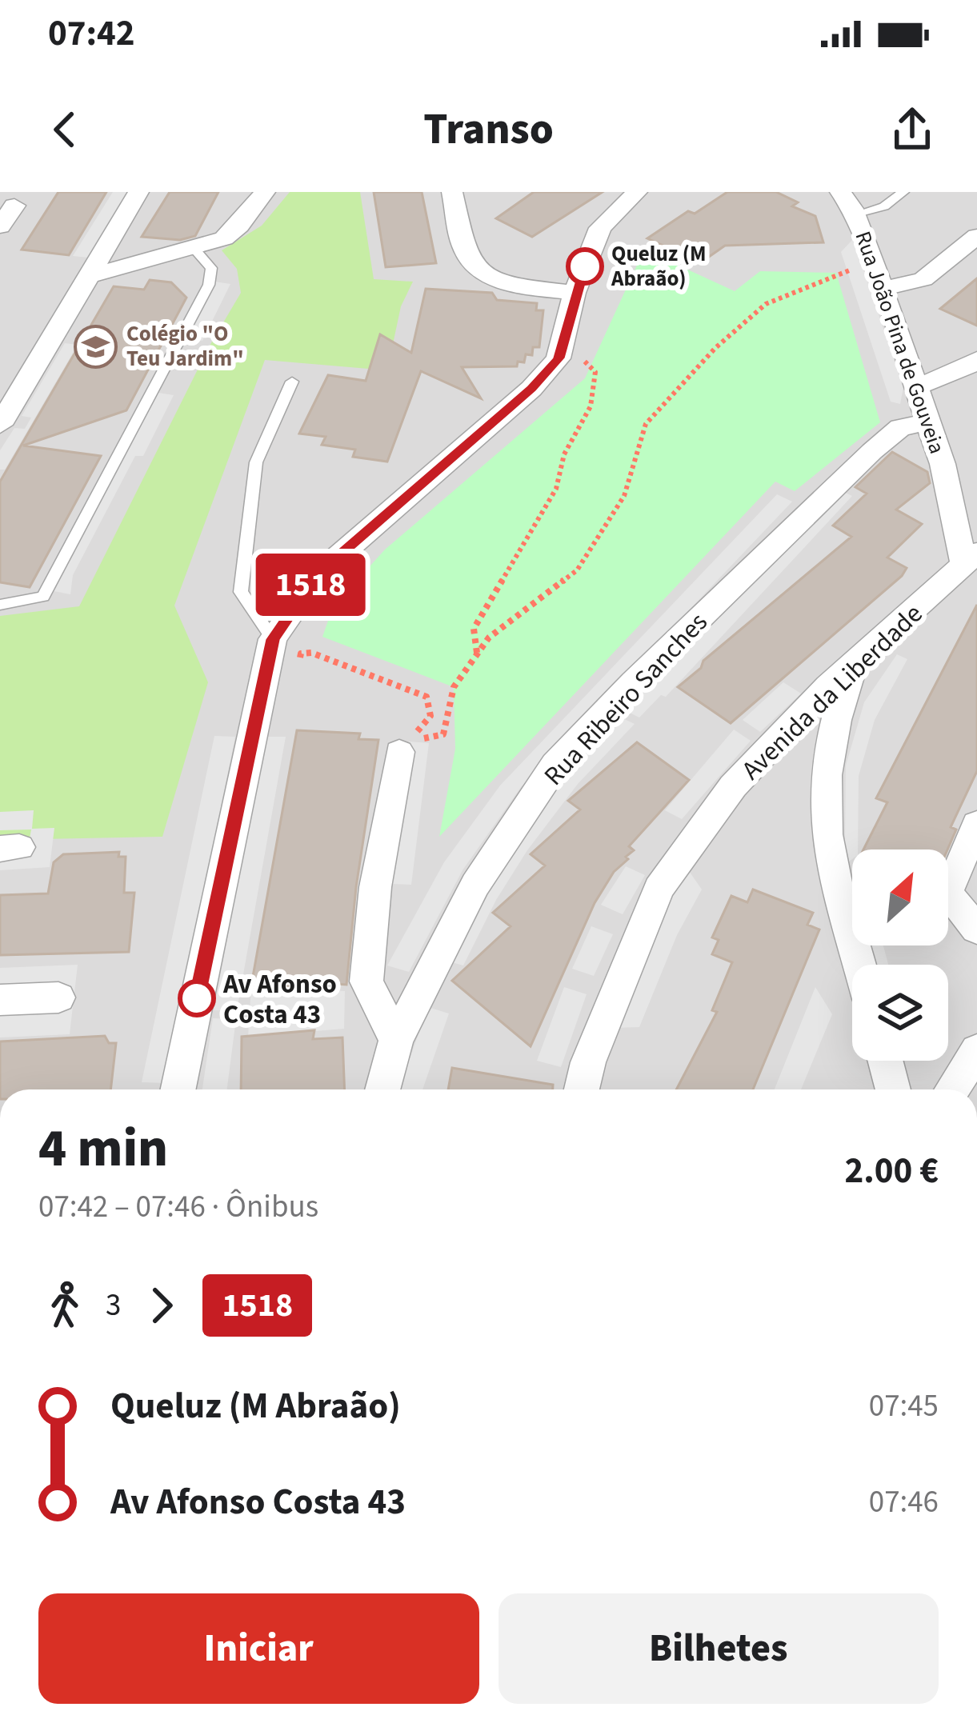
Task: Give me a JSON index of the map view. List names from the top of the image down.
{
  "streets": {
    "street": ["Rua João Pina de Gouveia", "Avenida da Liberdade", "Rua Ribeiro Sanches"]
  },
  "crossings": [
    ["Rua João Pina de Gouveia", "Avenida da Liberdade"],
    ["Rua João Pina de Gouveia", "Rua Ribeiro Sanches"]
  ],
  "places": {
    "other": ["Queluz (M Abraão)", "Av Afonso Costa 43"],
    "school or university": ["Colégio \"O Teu Jardim\""]
  },
  "lines": ["bus line 1518"],
  "north": "top right",
  "page": {
    "status": "07:42",
    "header": "Transo",
    "on_map": "1518",
    "heading": ["4 min", "07:42 – 07:46 · Ônibus", "2.00 €"],
    "legs": ["3", "1518"],
    "list": [
      {
        "name": "Queluz (M Abraão)",
        "value": "07:45"
      },
      {
        "name": "Av Afonso Costa 43",
        "value": "07:46"
      }
    ],
    "buttons": ["Iniciar", "Bilhetes"]
  }
}
